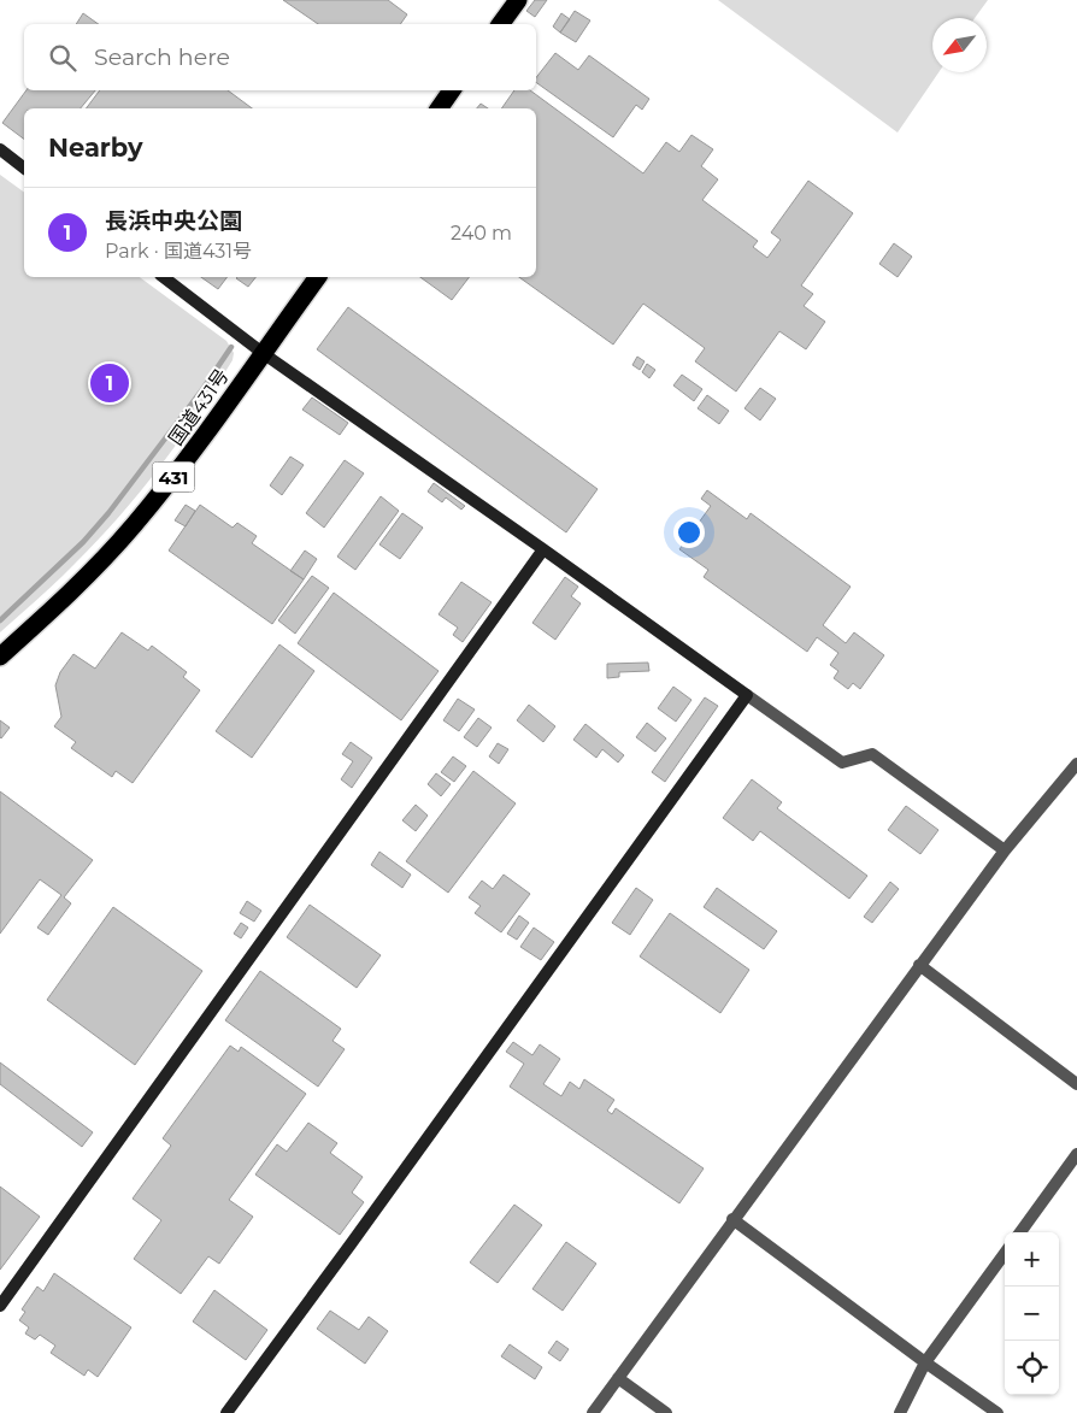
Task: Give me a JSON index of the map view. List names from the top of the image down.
{
  "streets": {
    "highway": ["国道431号", "431"]
  },
  "north": "bottom left",
  "page": {
    "search": "Search here",
    "heading": "Nearby",
    "list": [
      {
        "mark": "1",
        "name": "長浜中央公園",
        "note": "Park · 国道431号",
        "value": "240 m"
      }
    ],
    "pins": "1",
    "map_buttons": ["+", "−"]
  }
}
